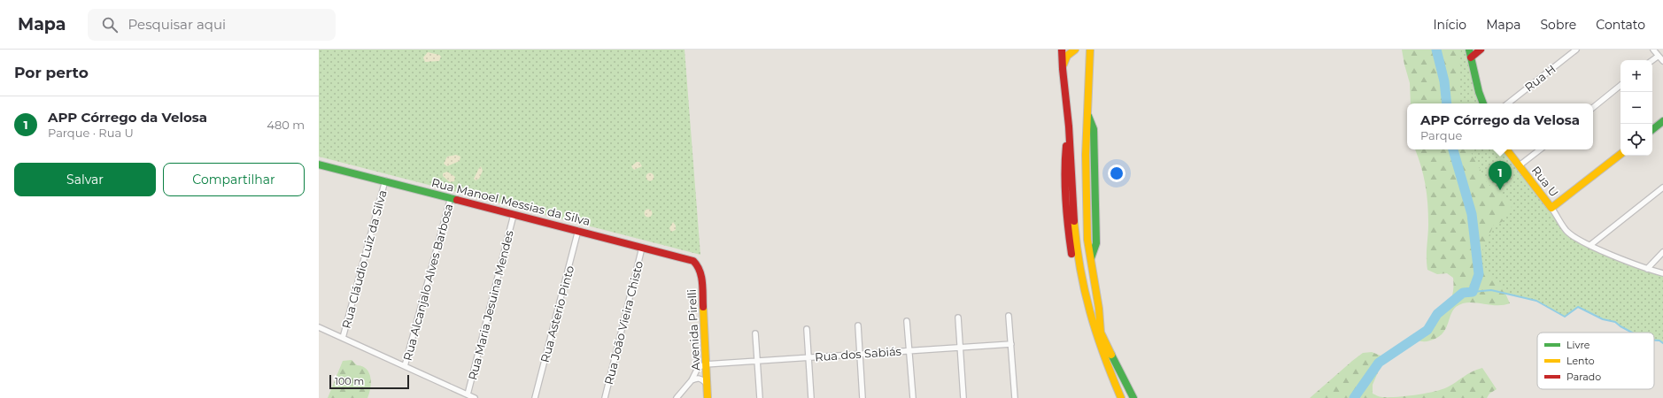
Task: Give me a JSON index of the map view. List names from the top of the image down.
{
  "streets": {
    "street": [
      "Rua H",
      "Rua U",
      "Rua Manoel Messias da Silva",
      "Rua Cláudio Luiz da Silva",
      "Rua Alcanjalo Alves Barbosa",
      "Rua Maria Jesuina Mendes",
      "Rua Asterio Pinto",
      "Rua João Vieira Chisto",
      "Avenida Pirelli",
      "Rua dos Sabiás"
    ]
  },
  "crossings": [
    ["Rua Manoel Messias da Silva", "Rua Cláudio Luiz da Silva"],
    ["Rua Manoel Messias da Silva", "Rua Alcanjalo Alves Barbosa"],
    ["Rua Manoel Messias da Silva", "Rua Maria Jesuina Mendes"],
    ["Rua Manoel Messias da Silva", "Rua Asterio Pinto"],
    ["Rua Manoel Messias da Silva", "Rua João Vieira Chisto"],
    ["Rua Manoel Messias da Silva", "Avenida Pirelli"],
    ["Avenida Pirelli", "Rua dos Sabiás"]
  ],
  "legend": ["Livre", "Lento", "Parado"],
  "scale_bar": "100 m",
  "page": {
    "header": "Mapa",
    "search": "Pesquisar aqui",
    "nav": [
      "Início",
      "Mapa",
      "Sobre",
      "Contato"
    ],
    "heading": "Por perto",
    "map_buttons": ["+", "−"],
    "list": [
      {
        "mark": "1",
        "name": "APP Córrego da Velosa",
        "note": "Parque · Rua U",
        "value": "480 m"
      }
    ],
    "popup": ["APP Córrego da Velosa", "Parque"],
    "buttons": ["Salvar", "Compartilhar"],
    "pins": "1",
    "scale": "100 m"
  }
}
